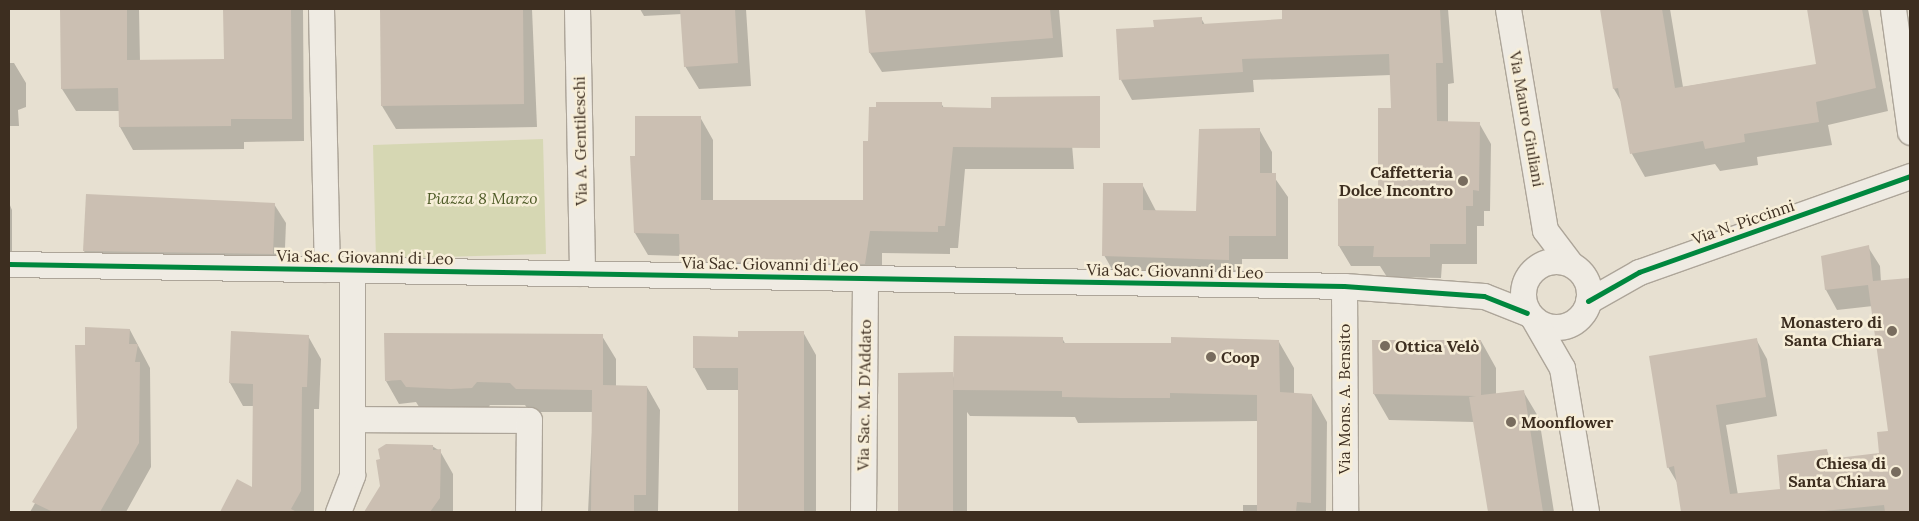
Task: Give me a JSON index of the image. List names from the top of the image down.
{
  "streets": {
    "street": [
      "Via Mauro Giuliani",
      "Via A. Gentileschi",
      "Via N. Piccinni",
      "Via Sac. Giovanni di Leo",
      "Via Sac. M. D'Addato",
      "Via Mons. A. Bensito"
    ]
  },
  "crossings": [
    ["Via Mauro Giuliani", "Via N. Piccinni"],
    ["Via Mauro Giuliani", "Via Sac. Giovanni di Leo"],
    ["Via A. Gentileschi", "Via Sac. Giovanni di Leo"],
    ["Via N. Piccinni", "Via Sac. Giovanni di Leo"],
    ["Via Sac. Giovanni di Leo", "Via Sac. M. D'Addato"],
    ["Via Sac. Giovanni di Leo", "Via Mons. A. Bensito"]
  ],
  "parks": ["Piazza 8 Marzo"],
  "places": [
    "Caffetteria Dolce Incontro",
    "Monastero di Santa Chiara",
    "Ottica Velò",
    "Coop",
    "Moonflower",
    "Chiesa di Santa Chiara"
  ]
}
